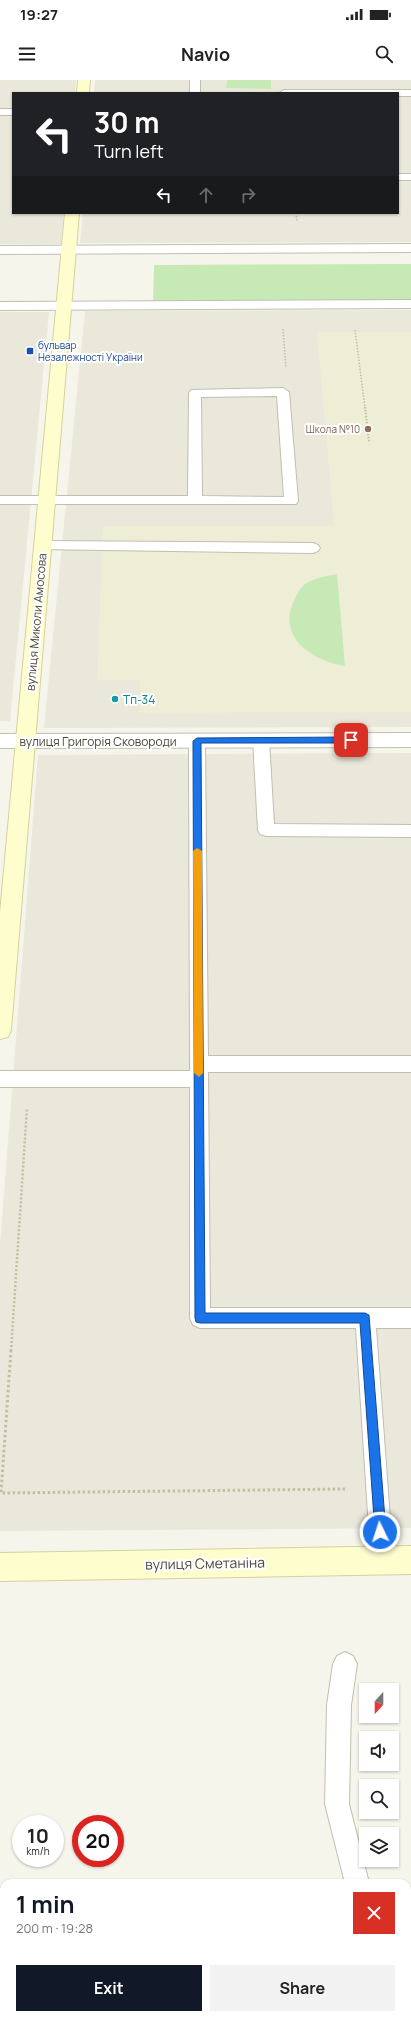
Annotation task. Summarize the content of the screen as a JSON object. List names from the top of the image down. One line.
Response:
{"streets":{"street":["вулиця Миколи Амосова","вулиця Григорія Сковороди","вулиця Сметаніна"]},"crossings":[["вулиця Миколи Амосова","вулиця Григорія Сковороди"]],"places":{"transit":["бульвар Незалежності України"],"other":["Школа №10","Тп-34"]},"north":"bottom","page":{"status":"19:27","header":"Navio","turn":["30 m","Turn left"],"speed":"10 km/h","limit":"20","heading":["1 min","200 m · 19:28"],"buttons":["Exit","Share"]}}
